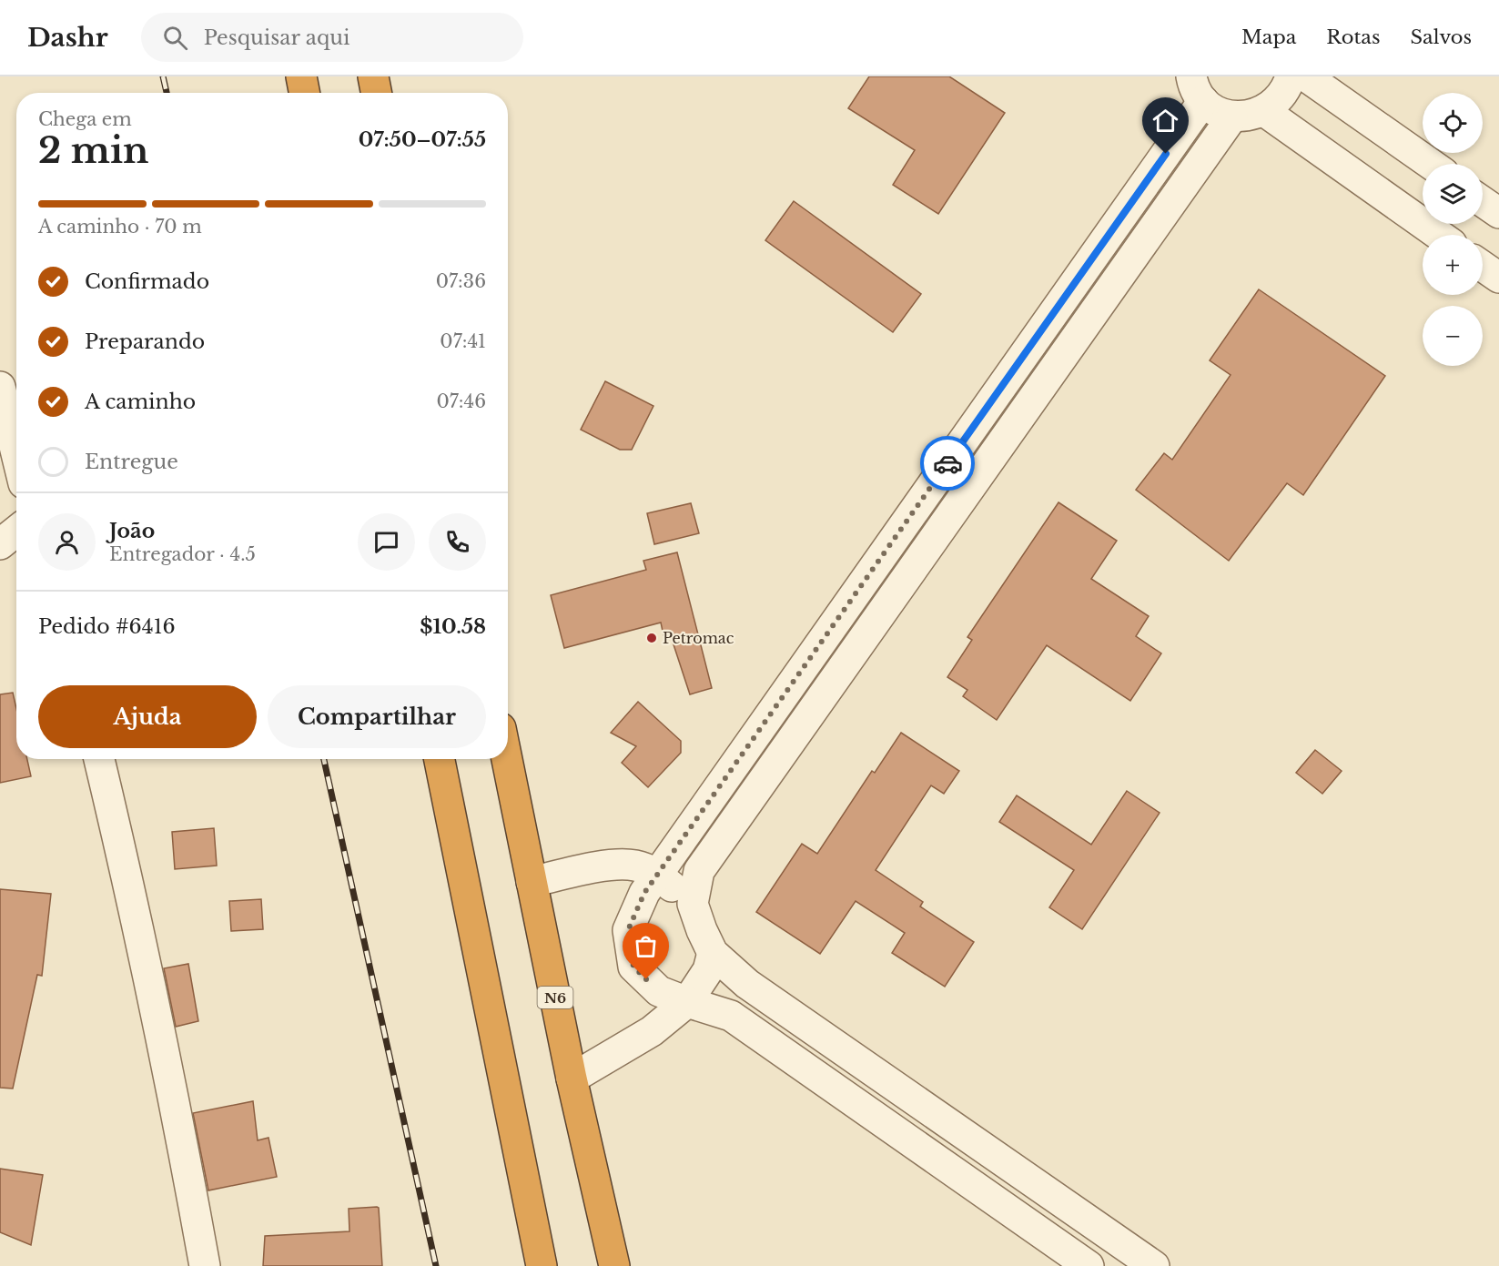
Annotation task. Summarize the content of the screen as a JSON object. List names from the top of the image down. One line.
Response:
{"streets":{"highway":["N6"]},"places":["Petromac"],"page":{"header":"Dashr","search":"Pesquisar aqui","nav":["Mapa","Rotas","Salvos"],"map_buttons":["+","−"],"heading":["2 min","Chega em","07:50–07:55"],"panel":["João","Entregador · 4.5","Pedido #6416","$10.58"],"bar":"A caminho · 70 m","list":[["Confirmado","07:36"],["Preparando","07:41"],["A caminho","07:46"],"Entregue"],"buttons":["Ajuda","Compartilhar"]}}
